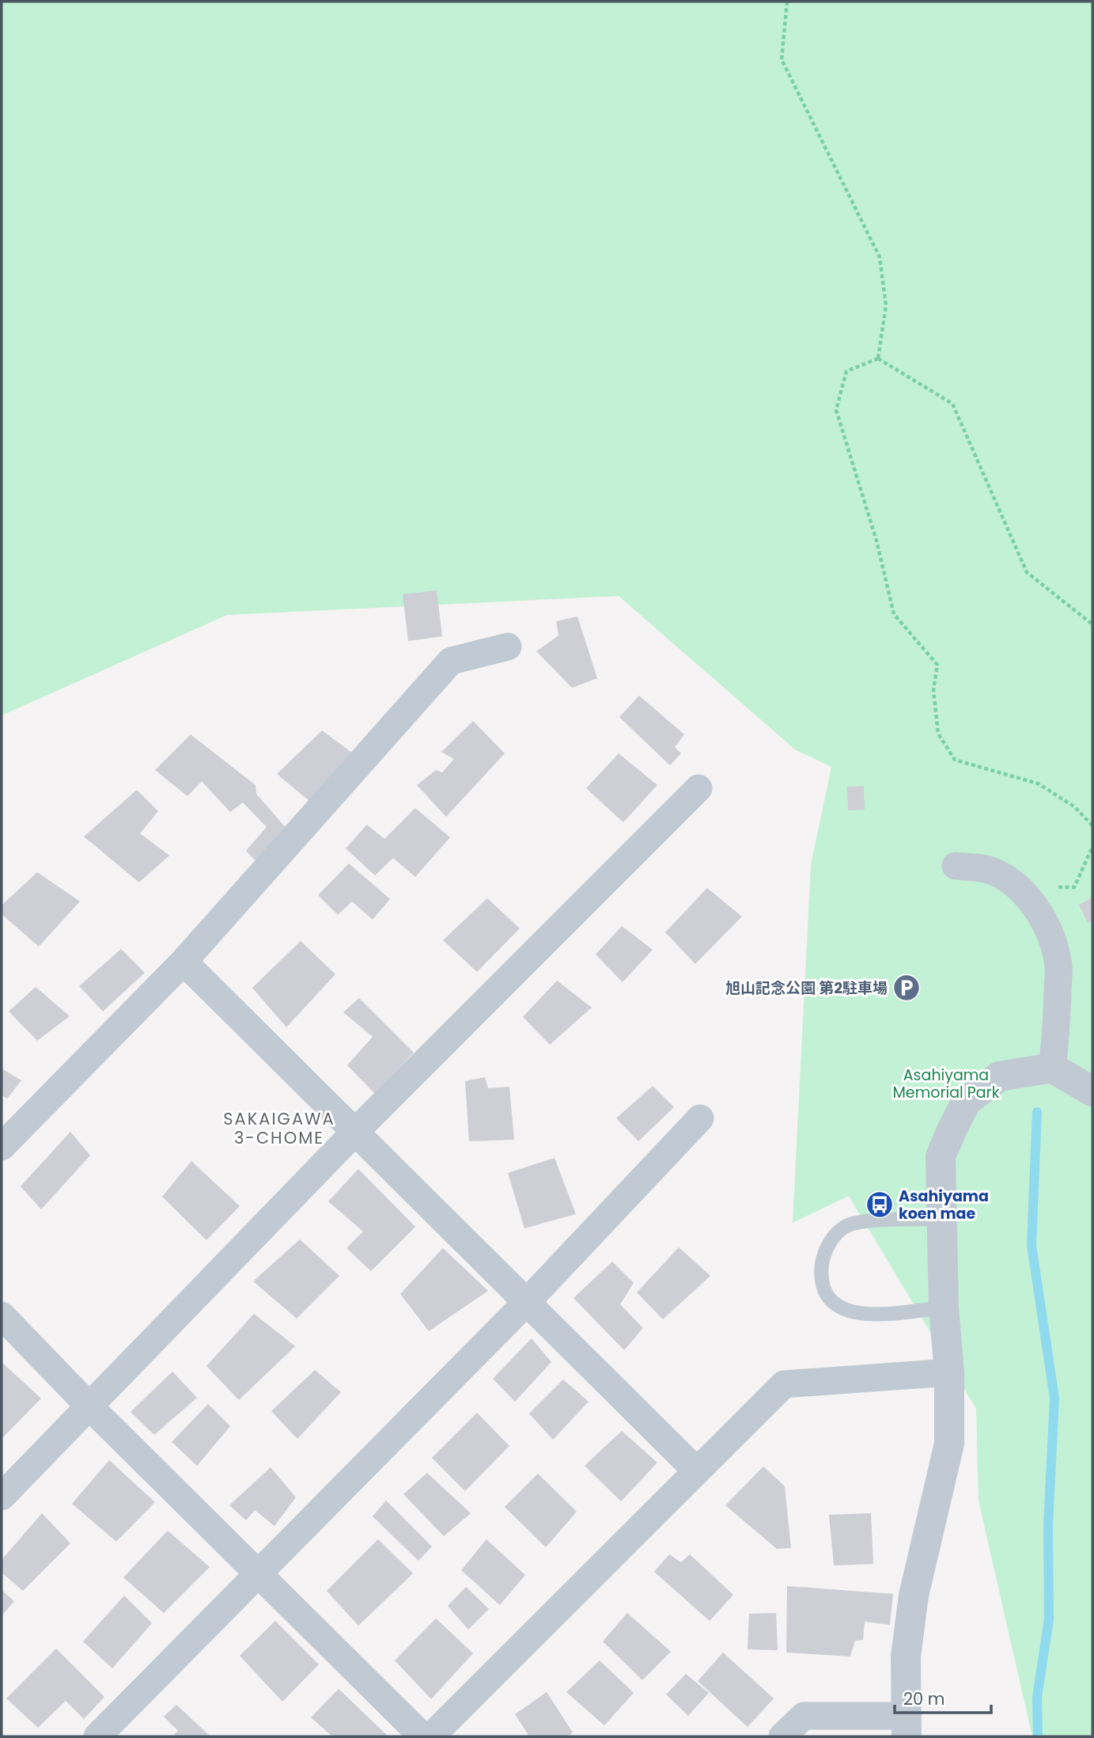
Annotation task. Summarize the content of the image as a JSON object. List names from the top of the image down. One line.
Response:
{"districts":["SAKAIGAWA 3-CHOME"],"parks":["Asahiyama Memorial Park"],"places":{"parking":["旭山記念公園 第2駐車場"],"bus stop":["Asahiyama koen mae"]},"scale_bar":"20 m"}
